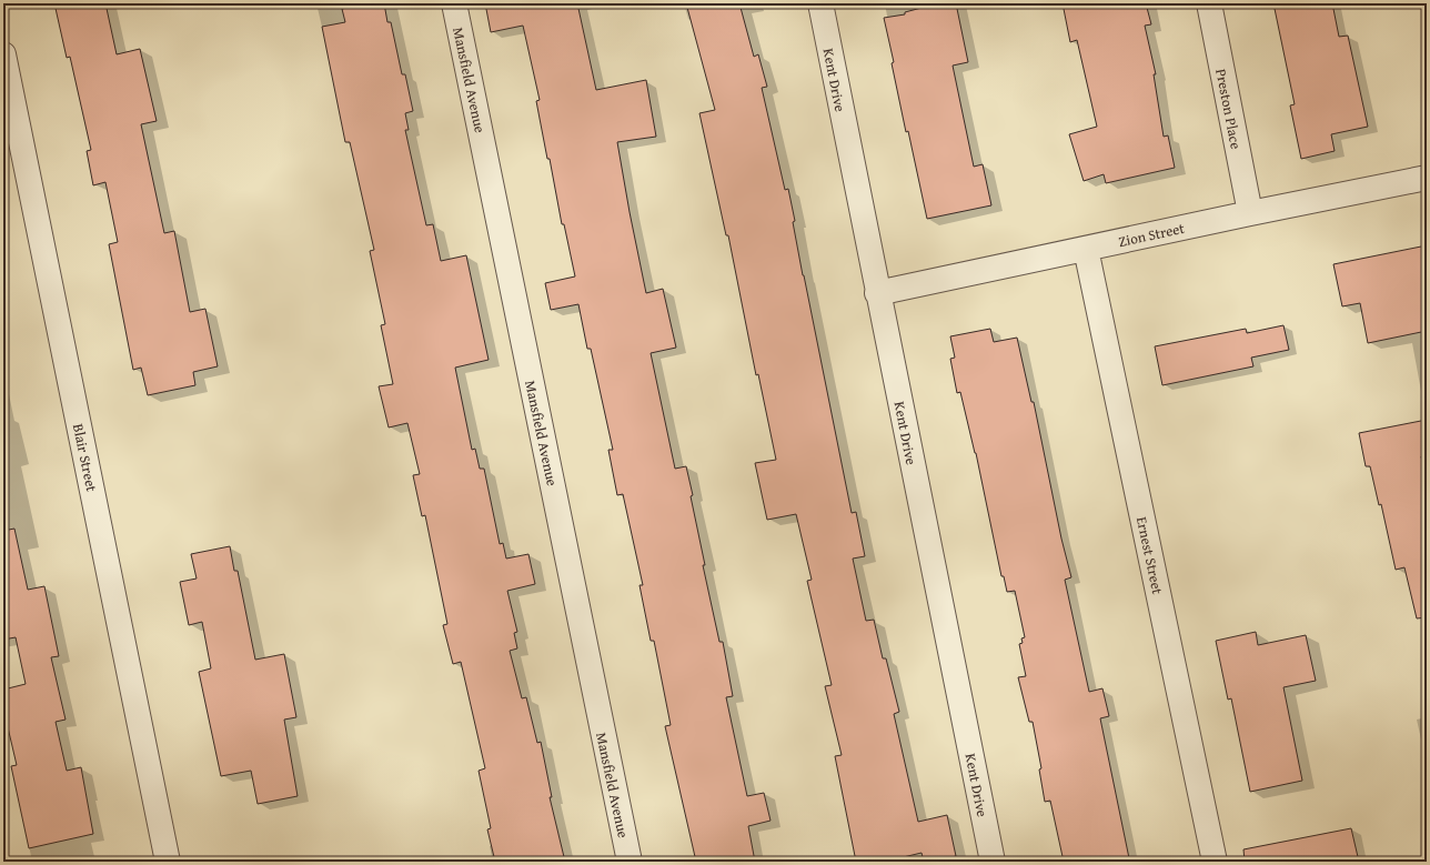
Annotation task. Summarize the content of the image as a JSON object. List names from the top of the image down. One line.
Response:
{"streets":{"street":["Mansfield Avenue","Kent Drive","Preston Place","Zion Street","Blair Street","Ernest Street"]},"crossings":[["Kent Drive","Zion Street"],["Preston Place","Zion Street"],["Zion Street","Ernest Street"]]}
